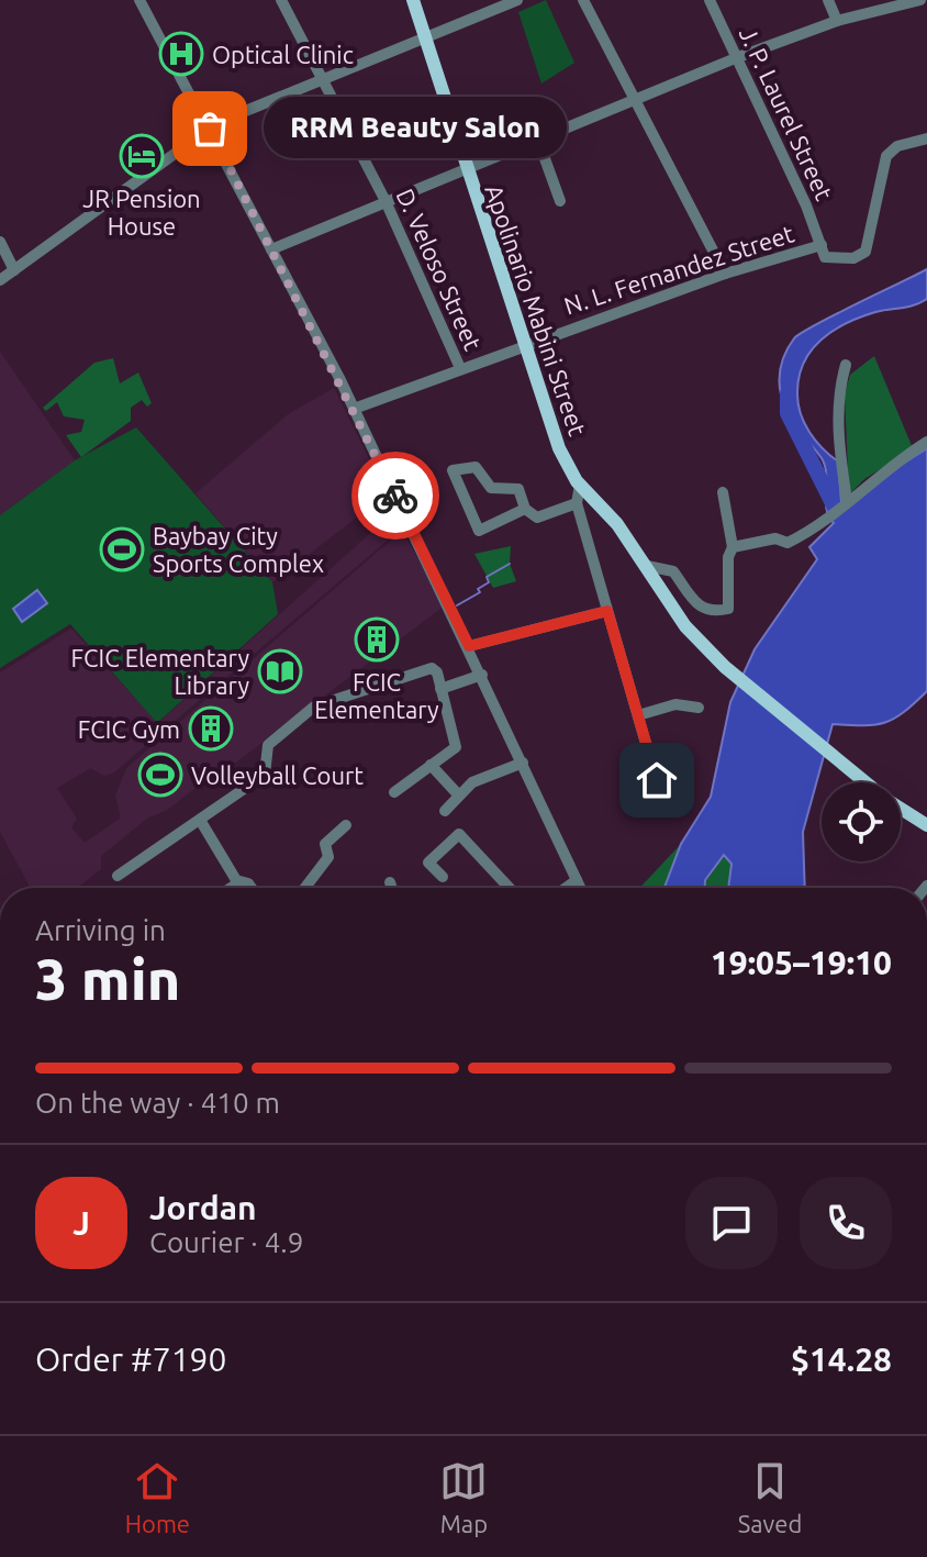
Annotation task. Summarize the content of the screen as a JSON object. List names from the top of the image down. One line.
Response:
{"streets":{"main road":["Apolinario Mabini Street"],"street":["J. P. Laurel Street","D. Veloso Street","N. L. Fernandez Street"]},"crossings":[["J. P. Laurel Street","N. L. Fernandez Street"],["D. Veloso Street","N. L. Fernandez Street"],["N. L. Fernandez Street","Apolinario Mabini Street"]],"places":{"hospital":["Optical Clinic"],"other":["RRM Beauty Salon"],"hotel":["JR Pension House"],"sports":["Baybay City Sports Complex","Volleyball Court"],"building":["FCIC Elementary","FCIC Gym"],"library":["FCIC Elementary Library"]},"page":{"bubble":"RRM Beauty Salon","heading":["3 min","Arriving in","19:05–19:10"],"panel":["Jordan","Courier · 4.9","Order #7190","$14.28"],"bar":"On the way · 410 m","round":"J","tabs":["Home","Map","Saved"]}}
